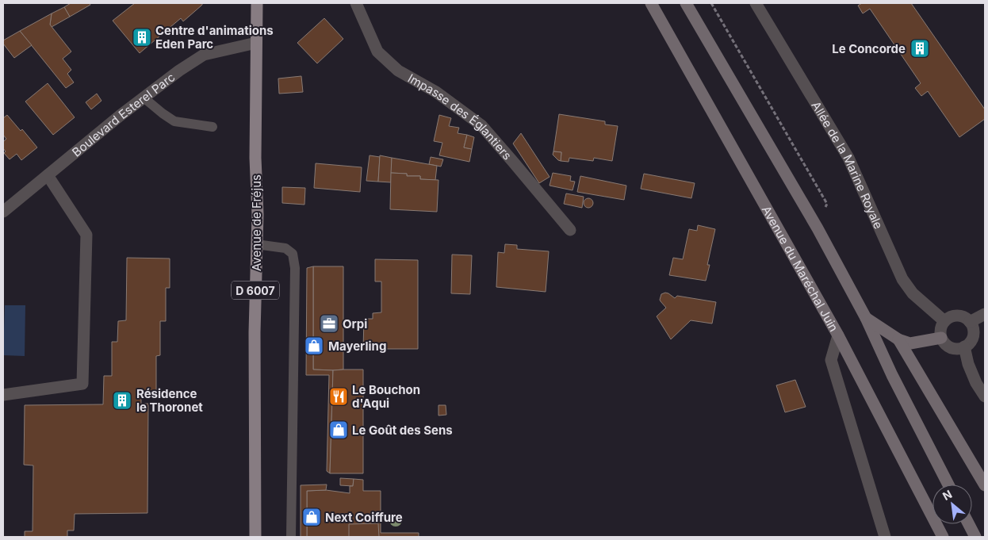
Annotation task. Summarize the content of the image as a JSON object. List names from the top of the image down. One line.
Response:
{"streets":{"main road":["Avenue de Fréjus","Avenue du Maréchal Juin","D 6007"],"street":["Boulevard Esterel Parc","Impasse des Églantiers","Allée de la Marine Royale"]},"crossings":[["Boulevard Esterel Parc","Avenue de Fréjus"]],"places":{"building":["Centre d'animations Eden Parc","Le Concorde","Résidence le Thoronet"],"office":["Orpi"],"shop":["Mayerling","Le Goût des Sens","Next Coiffure"],"restaurant":["Le Bouchon d'Aqui"]},"north":"top left"}
